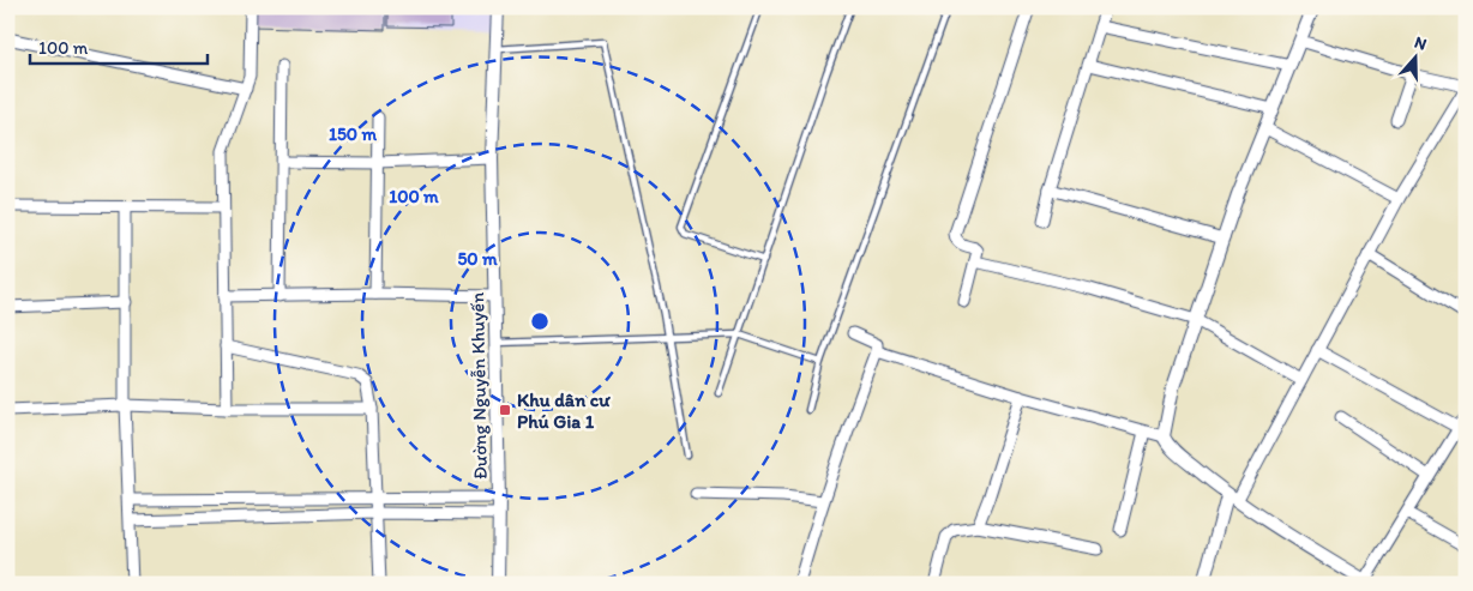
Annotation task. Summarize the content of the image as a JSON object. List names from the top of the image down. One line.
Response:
{"streets":{"street":["Đường Nguyễn Khuyến"]},"places":{"transit":["Khu dân cư Phú Gia 1"]},"scale_bar":"100 m","north":"top","rings":["150 m","100 m","50 m"]}
